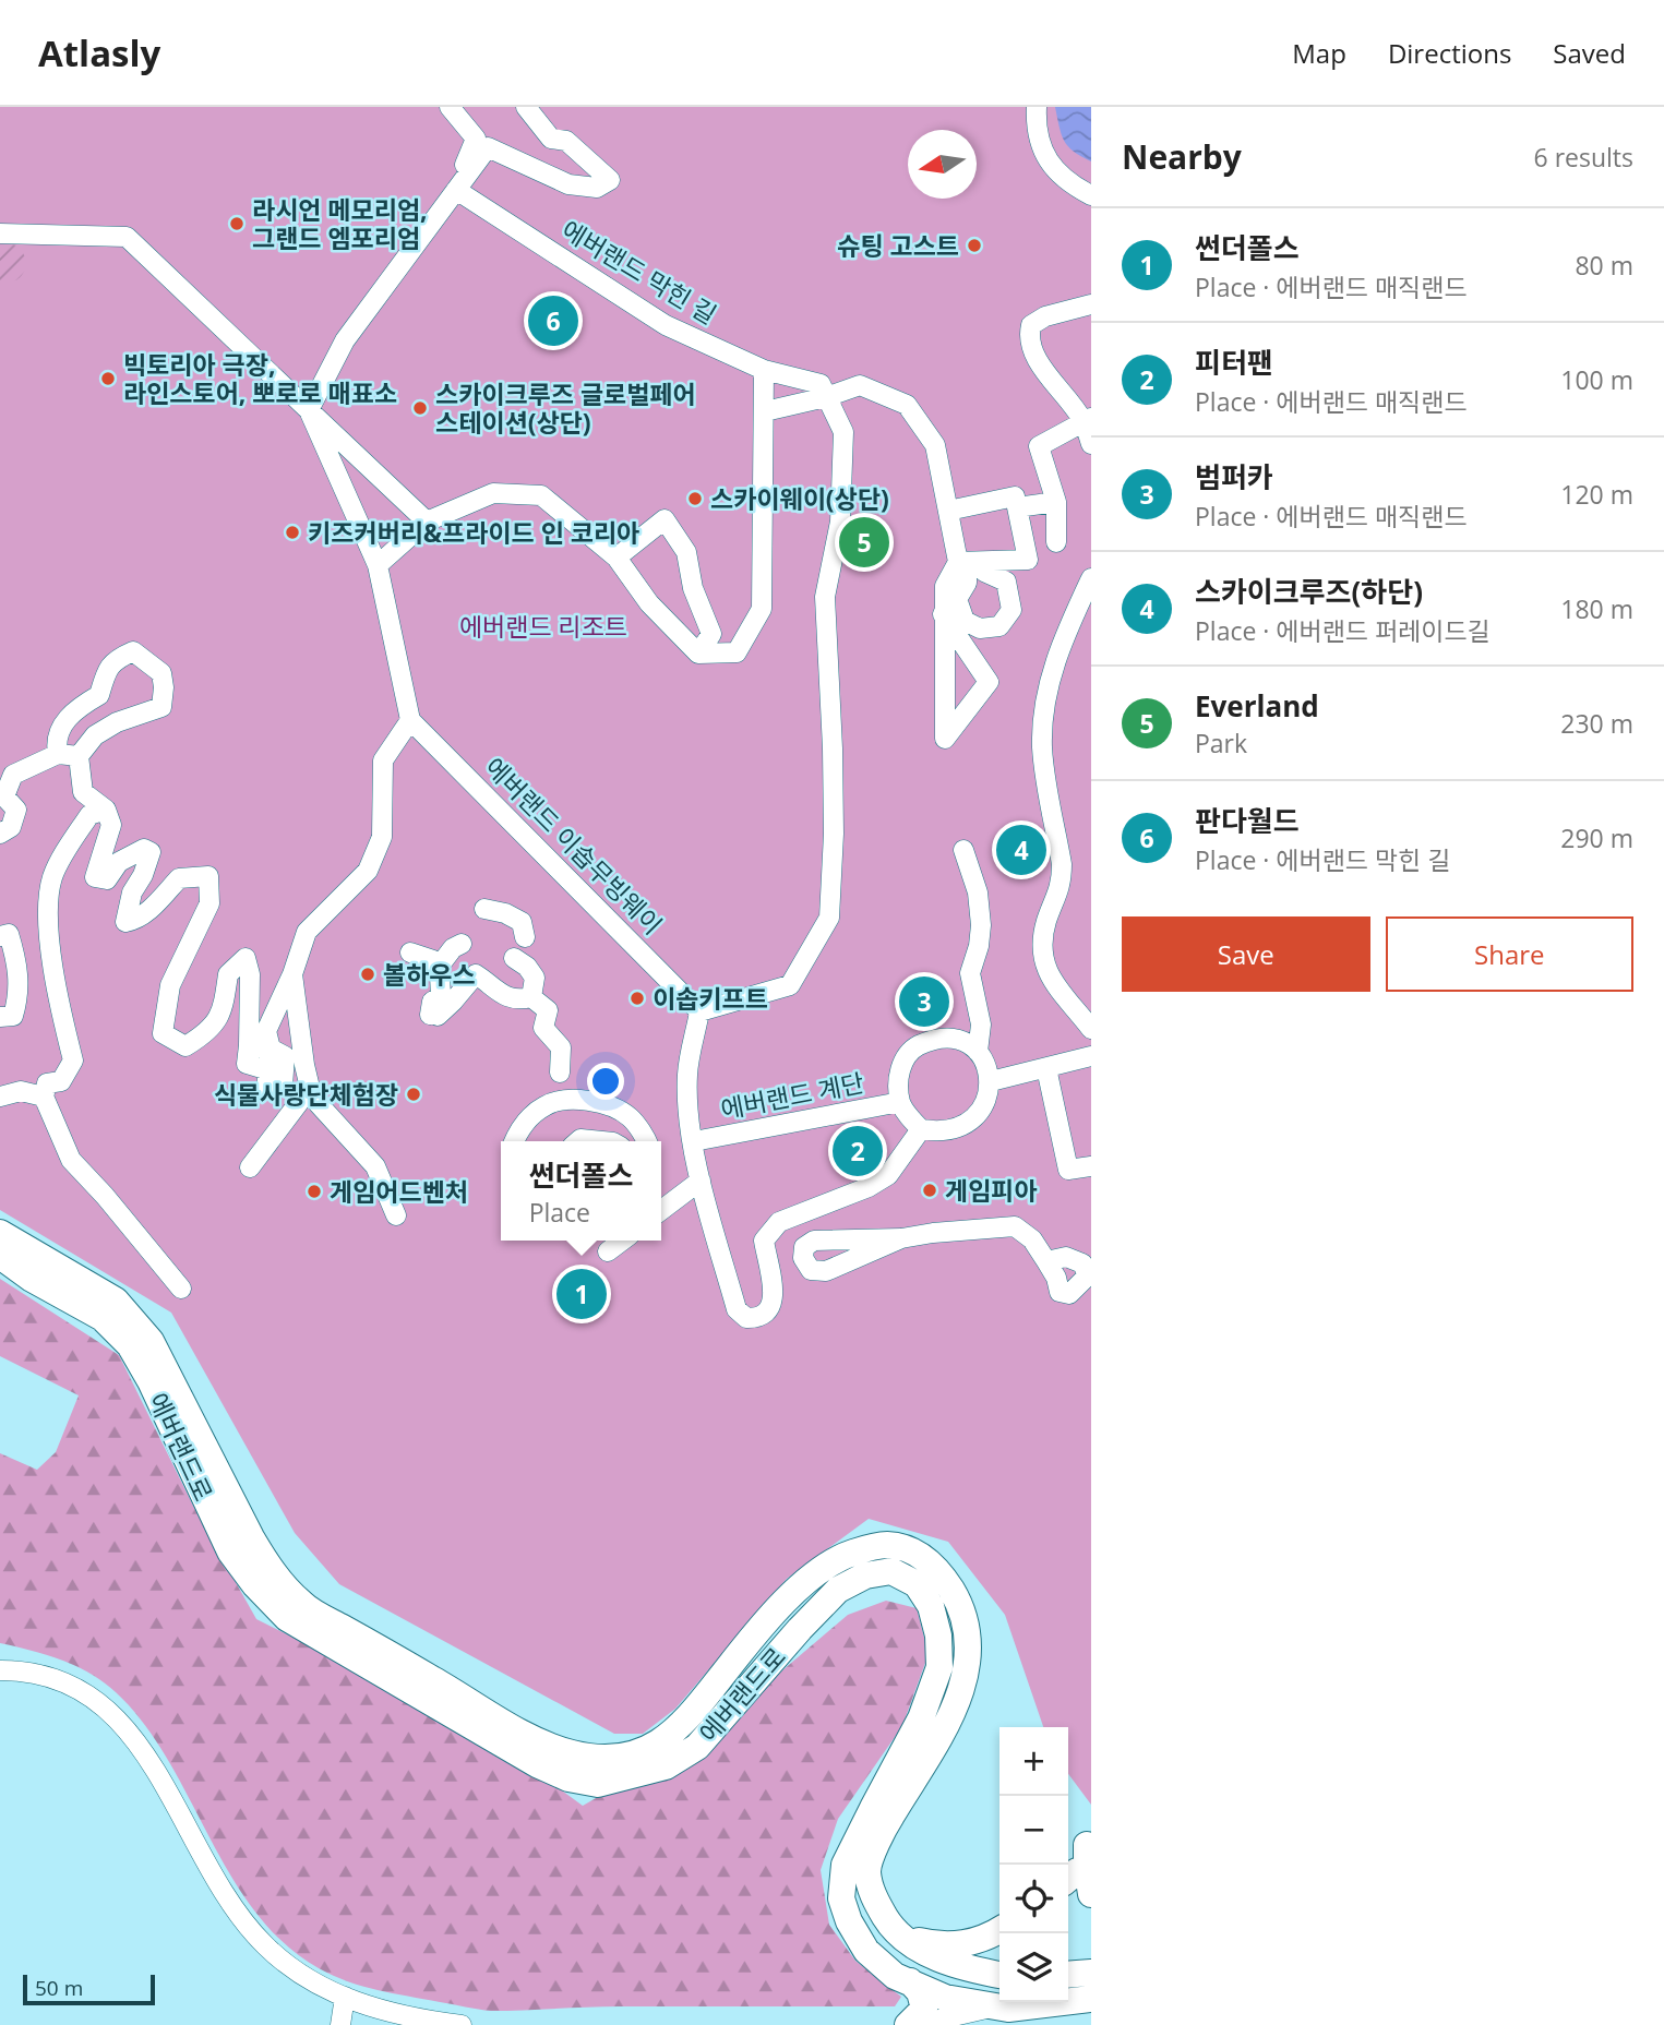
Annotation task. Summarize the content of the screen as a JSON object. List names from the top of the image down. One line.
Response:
{"streets":{"street":["에버랜드 막힌 길","에버랜드 이솝무빙웨이","에버랜드 계단","에버랜드로"]},"parks":["에버랜드 리조트"],"places":["라시언 메모리엄, 그랜드 엠포리엄","슈팅 고스트","빅토리아 극장, 라인스토어, 뽀로로 매표소","스카이크루즈 글로벌페어 스테이션(상단)","스카이웨이(상단)","키즈커버리&프라이드 인 코리아","볼하우스","이솝키프트","식물사랑단체험장","게임피아","게임어드벤처"],"scale_bar":"50 m","north":"left","page":{"header":"Atlasly","nav":["Map","Directions","Saved"],"heading":["Nearby","6 results"],"list":[{"mark":"1","name":"썬더폴스","note":"Place · 에버랜드 매직랜드","value":"80 m"},{"mark":"2","name":"피터팬","note":"Place · 에버랜드 매직랜드","value":"100 m"},{"mark":"3","name":"범퍼카","note":"Place · 에버랜드 매직랜드","value":"120 m"},{"mark":"4","name":"스카이크루즈(하단)","note":"Place · 에버랜드 퍼레이드길","value":"180 m"},{"mark":"5","name":"Everland","note":"Park","value":"230 m"},{"mark":"6","name":"판다월드","note":"Place · 에버랜드 막힌 길","value":"290 m"}],"pins":["6","5","4","3","2","1"],"buttons":["Save","Share"],"popup":["썬더폴스","Place"],"map_buttons":["+","−"],"scale":"50 m"}}
